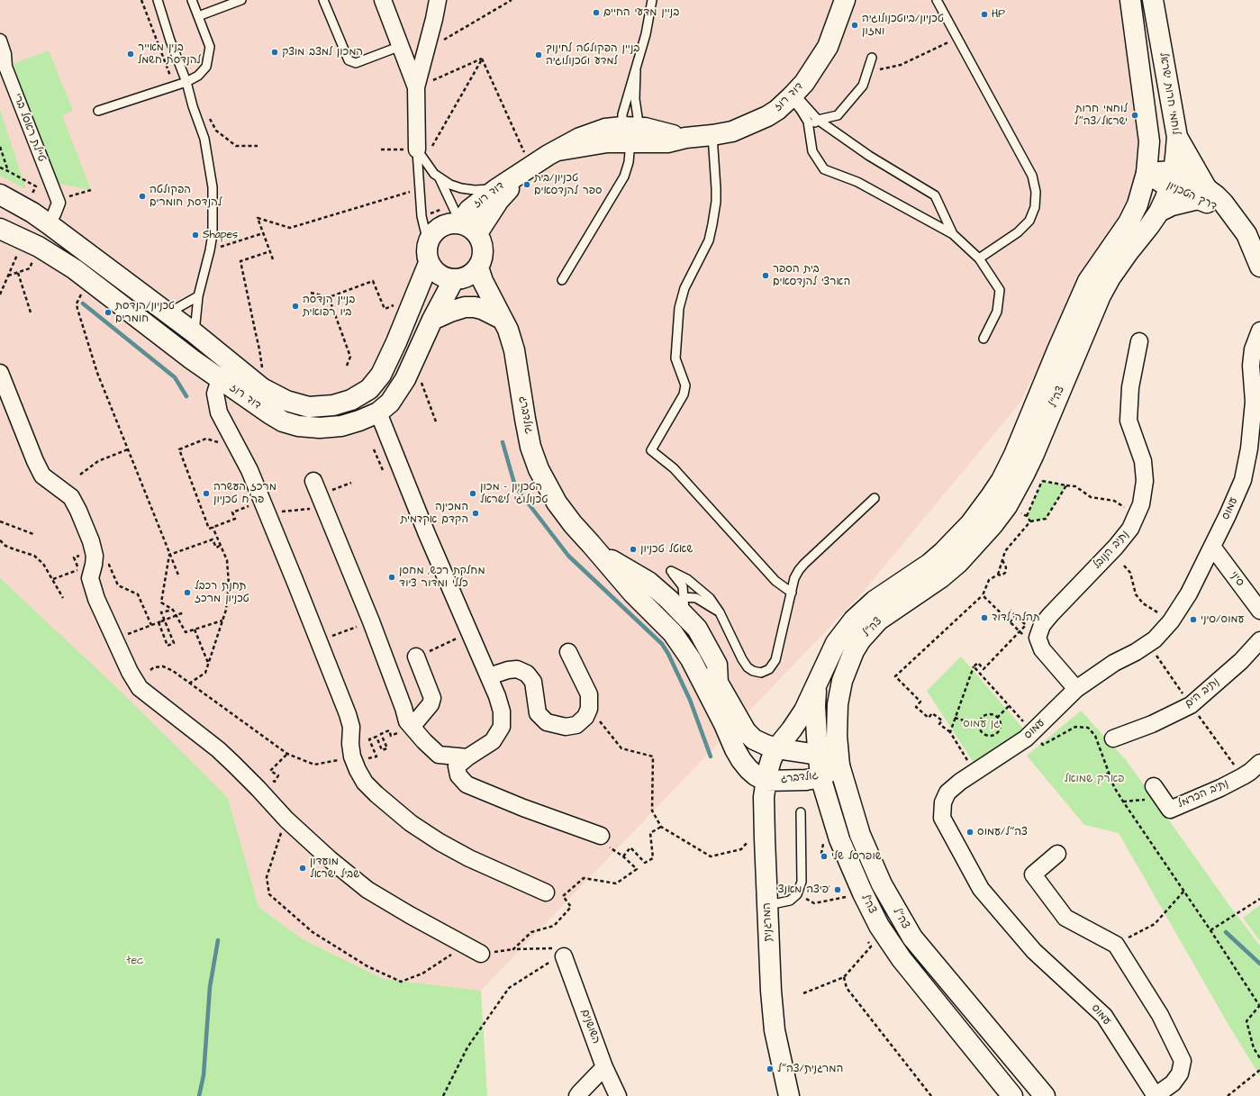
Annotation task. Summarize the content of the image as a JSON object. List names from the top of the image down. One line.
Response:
{"streets":{"street":["לוחמי חרות ישראל","דוד רוז","טיילת ראסל ברי","דרך הטכניון","צה״ל","גולדברג","עמוס","נתיב הנובל","סיני","נתיב הים","נתיב הכרמל","צה\"ל","המרגנית","השושנים"]},"crossings":[["לוחמי חרות ישראל","דרך הטכניון"],["לוחמי חרות ישראל","צה״ל"],["דוד רוז","גולדברג"],["דרך הטכניון","צה״ל"],["צה״ל","גולדברג"],["צה״ל","צה\"ל"],["צה״ל","המרגנית"],["גולדברג","צה\"ל"],["גולדברג","המרגנית"],["עמוס","נתיב הנובל"],["עמוס","סיני"],["צה\"ל","המרגנית"]],"parks":["גן עמוס","פארק שמואל","tec"],"places":["בניין מדעי החיים","HP","טכניון/ביוטכנולוגיה ומזון","המכון למצב מוצק","בנין מאייר להנדסת חשמל","בניין הפקולטה לחינוך למדע וטכנולוגיה","לוחמי חרות ישראל/צה״ל","טכניון/בית ספר להנדסאים","הפקולטה להנדסת חומרים","Shapes","בית הספר הארצי להנדסאים","בניין הנדסה ביו רפואית","טכניון/הנדסת חומרים","מרכז העשרה פר\"ח טכניון","הטכניון - מכון טכנולוגי לישראל","המכינה הקדם אקדמית","שאטל טכניון","מחלקת רכש, מחסן כללי ומדור ציוד","תחנת רכבל טכניון מרכז","תהלה לדוד","עמוס/סיני","צה״ל/עמוס","שופרסל שלי","מועדון שביל ישראל","פיצה מאנצ'","המרגנית/צה״ל"]}
